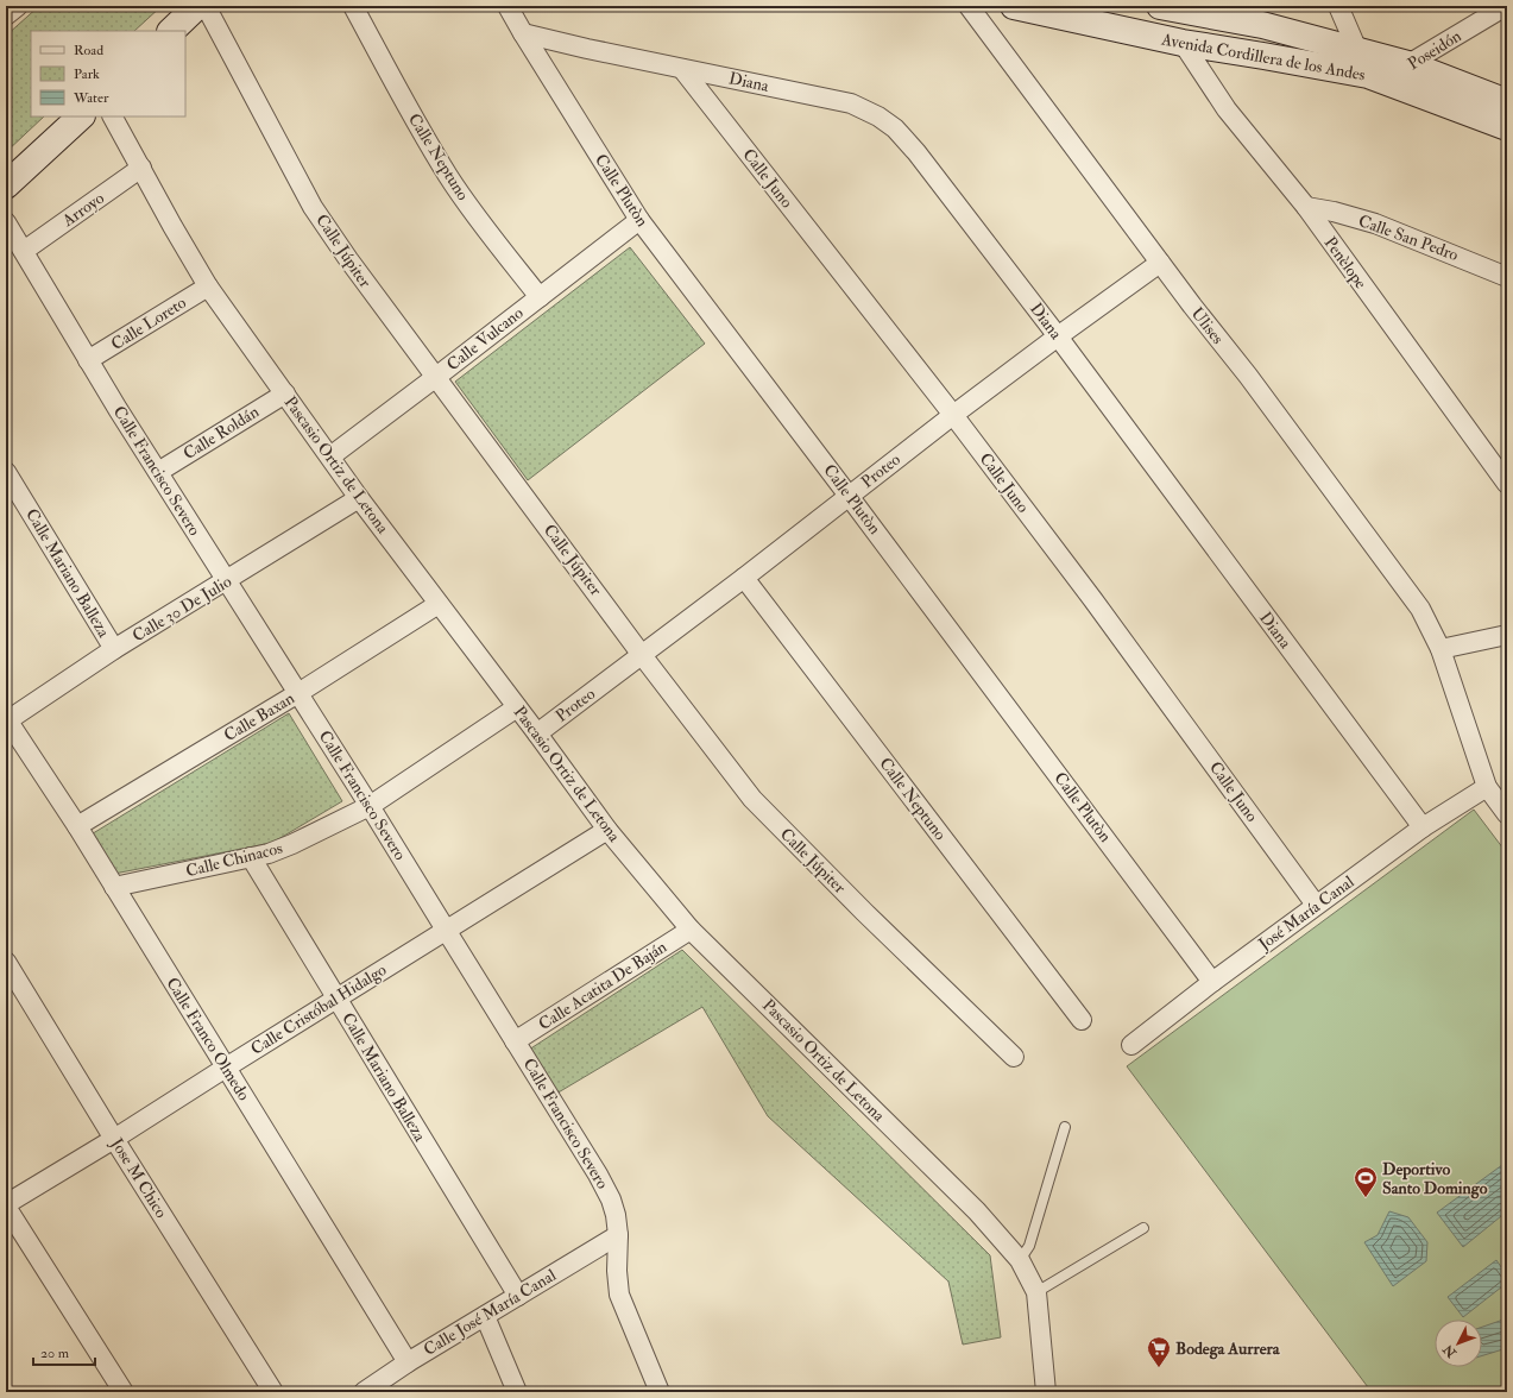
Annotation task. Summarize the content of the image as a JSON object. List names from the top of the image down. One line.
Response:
{"streets":{"street":["Poseidón","Avenida Cordillera de los Andes","Diana","Calle Neptuno","Calle Juno","Calle Plutòn","Arroyo","Calle San Pedro","Calle Júpiter","Penèlope","Calle Loreto","Ulises","Calle Vulcano","Calle Roldán","Pascasio Ortiz de Letona","Calle Francisco Severo","Proteo","Calle Mariano Balleza","Calle 30 De Julio","Calle Baxan","Calle Chinacos","José María Canal","Calle Acatita De Baján","Calle Cristóbal Hidalgo","Calle Franco Olmedo","Jose M Chico","Calle José María Canal"]},"crossings":[["Poseidón","Avenida Cordillera de los Andes"],["Avenida Cordillera de los Andes","Penèlope"],["Diana","Calle Juno"],["Diana","Calle Plutòn"],["Diana","Proteo"],["Diana","José María Canal"],["Calle Neptuno","Calle Vulcano"],["Calle Neptuno","Proteo"],["Calle Juno","Proteo"],["Calle Juno","José María Canal"],["Calle Plutòn","Calle Vulcano"],["Calle Plutòn","Proteo"],["Calle Plutòn","José María Canal"],["Arroyo","Pascasio Ortiz de Letona"],["Arroyo","Calle Francisco Severo"],["Calle San Pedro","Penèlope"],["Calle Júpiter","Calle Vulcano"],["Calle Júpiter","Proteo"],["Calle Loreto","Pascasio Ortiz de Letona"],["Calle Loreto","Calle Francisco Severo"],["Ulises","Proteo"],["Ulises","José María Canal"],["Calle Vulcano","Pascasio Ortiz de Letona"],["Calle Roldán","Pascasio Ortiz de Letona"],["Calle Roldán","Calle Francisco Severo"],["Pascasio Ortiz de Letona","Proteo"],["Pascasio Ortiz de Letona","Calle 30 De Julio"],["Pascasio Ortiz de Letona","Calle Baxan"],["Pascasio Ortiz de Letona","Calle Chinacos"],["Pascasio Ortiz de Letona","Calle Acatita De Baján"],["Pascasio Ortiz de Letona","Calle Cristóbal Hidalgo"],["Calle Francisco Severo","Calle 30 De Julio"],["Calle Francisco Severo","Calle Baxan"],["Calle Francisco Severo","Calle Chinacos"],["Calle Francisco Severo","Calle Acatita De Baján"],["Calle Francisco Severo","Calle Cristóbal Hidalgo"],["Calle Francisco Severo","Calle José María Canal"],["Calle Mariano Balleza","Calle 30 De Julio"],["Calle Mariano Balleza","Calle Chinacos"],["Calle Mariano Balleza","Calle Cristóbal Hidalgo"],["Calle Mariano Balleza","Calle José María Canal"],["Calle 30 De Julio","Calle Franco Olmedo"],["Calle Baxan","Calle Franco Olmedo"],["Calle Chinacos","Calle Franco Olmedo"],["Calle Cristóbal Hidalgo","Calle Franco Olmedo"],["Calle Cristóbal Hidalgo","Jose M Chico"],["Calle Franco Olmedo","Calle José María Canal"]],"places":{"sports":["Deportivo Santo Domingo"],"supermarket":["Bodega Aurrera"]},"legend":["Road","Park","Water"],"scale_bar":"20 m","north":"bottom left"}
